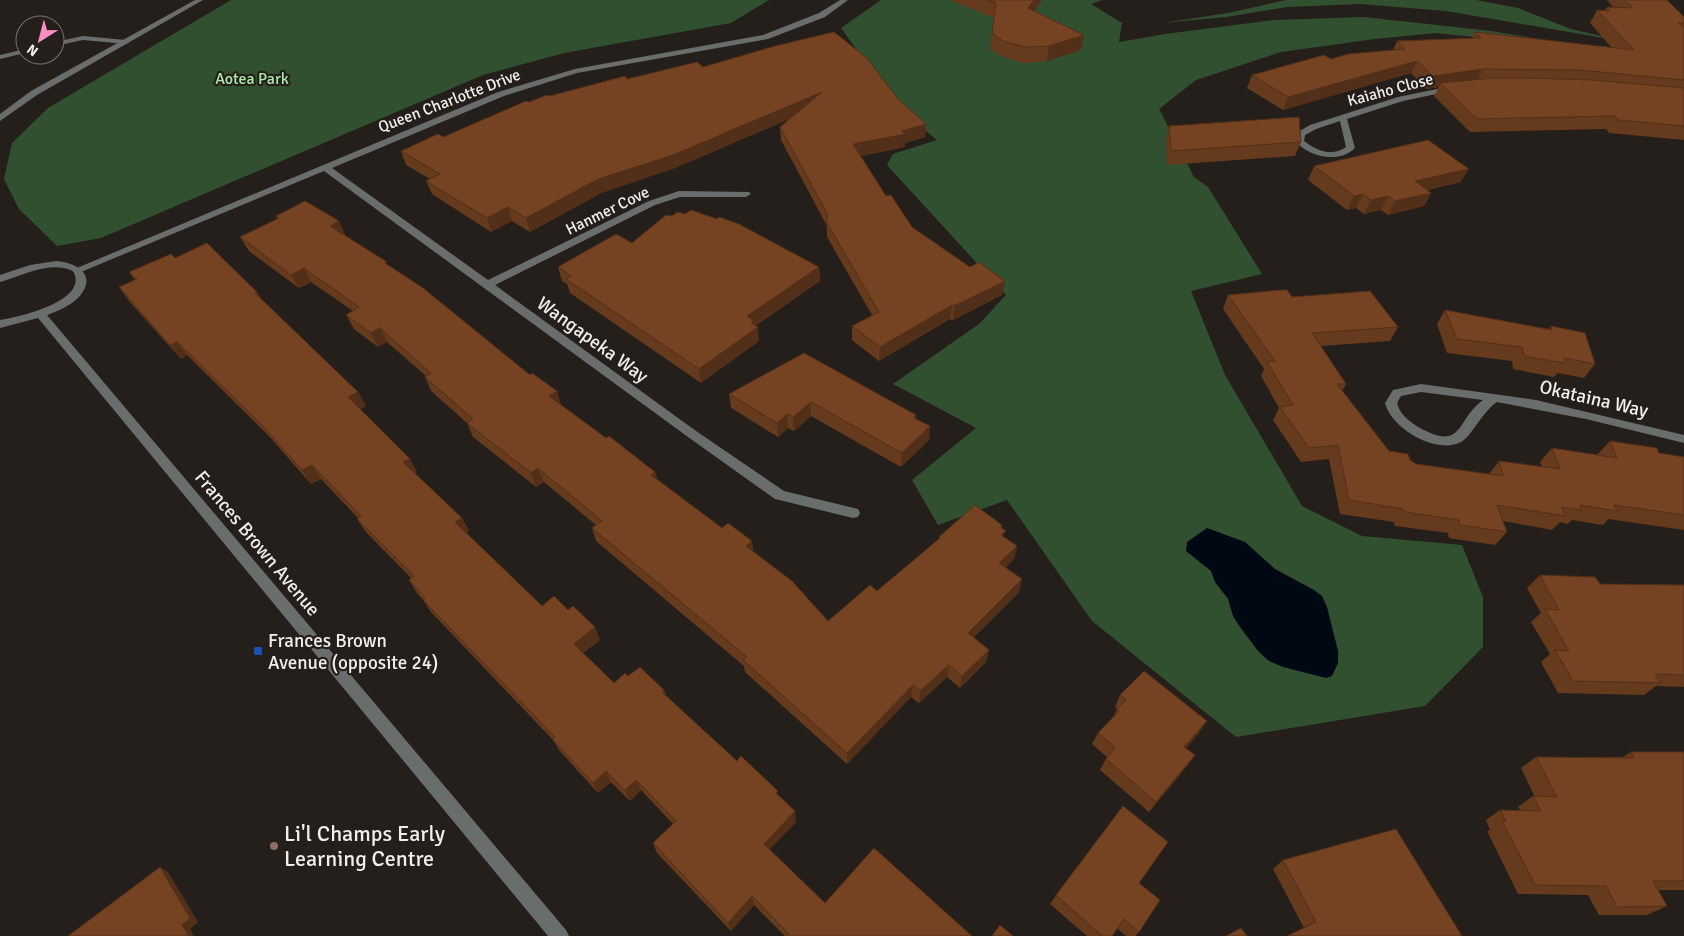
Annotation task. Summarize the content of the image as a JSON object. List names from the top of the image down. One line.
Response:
{"streets":{"street":["Kaiaho Close","Queen Charlotte Drive","Hanmer Cove","Wangapeka Way","Okataina Way","Frances Brown Avenue"]},"crossings":[["Queen Charlotte Drive","Wangapeka Way"],["Hanmer Cove","Wangapeka Way"]],"parks":["Aotea Park"],"places":{"transit":["Frances Brown Avenue (opposite 24)"],"other":["Li'l Champs Early Learning Centre"]},"north":"bottom left"}
